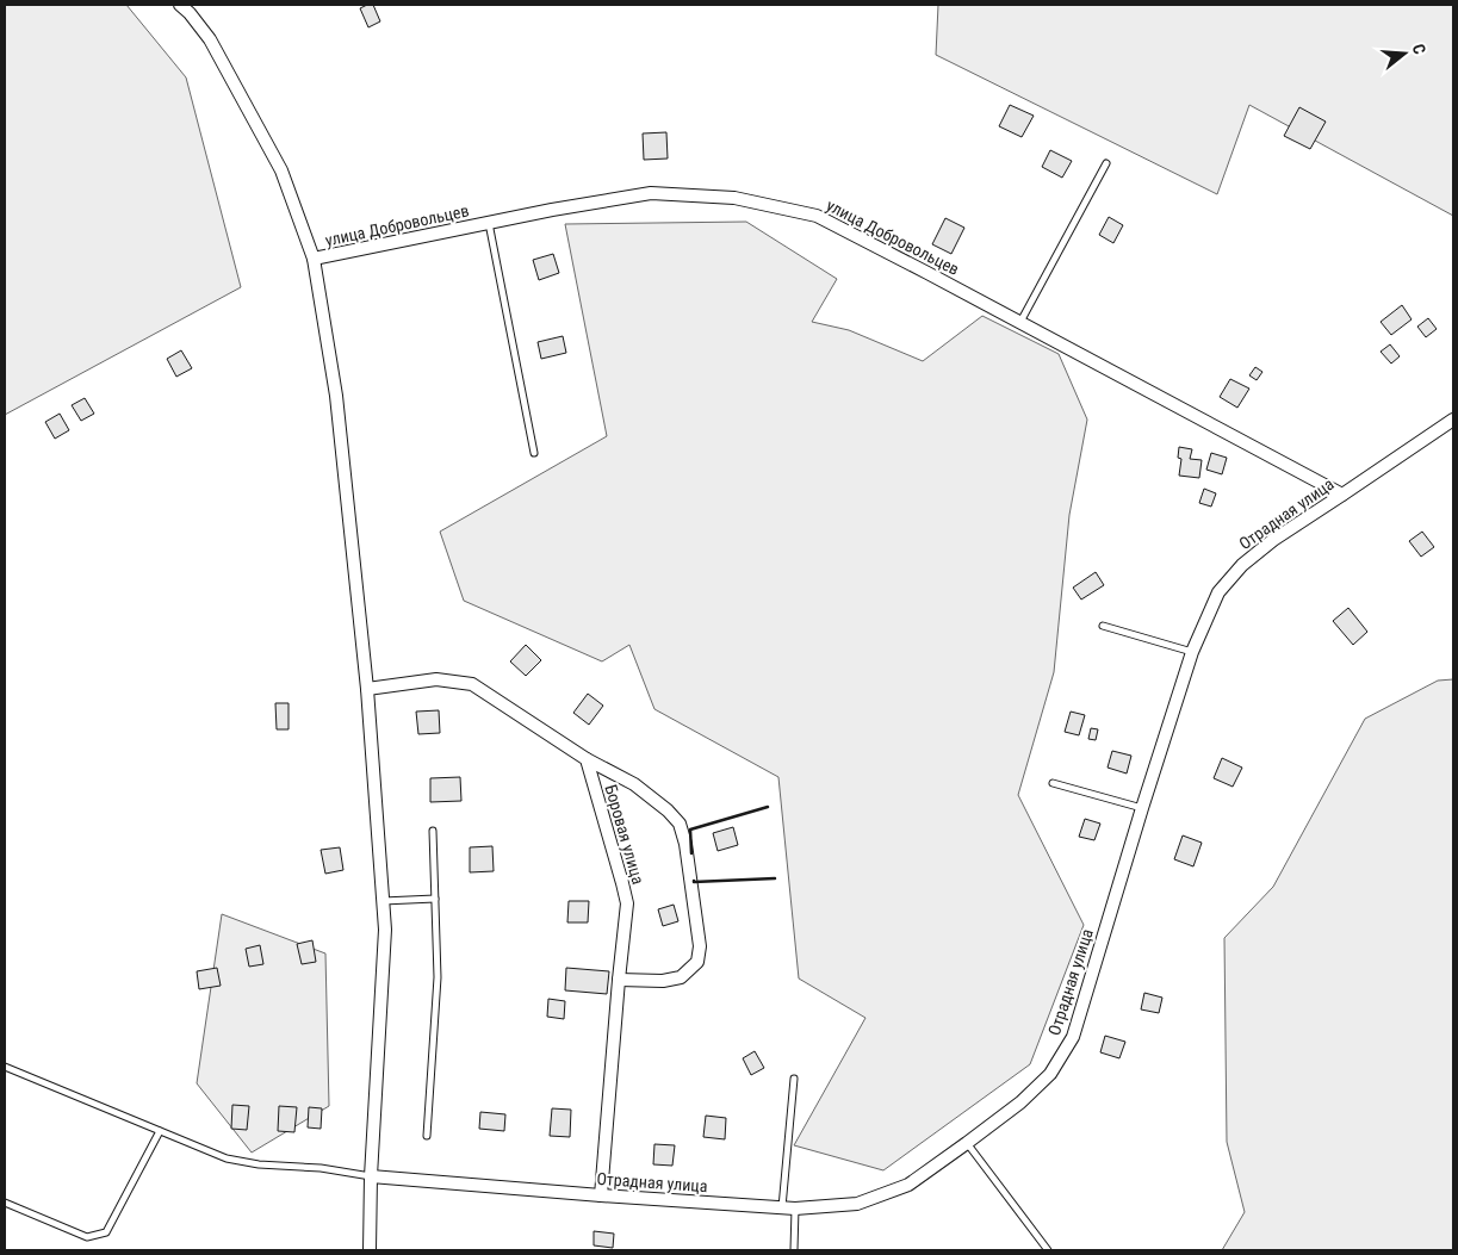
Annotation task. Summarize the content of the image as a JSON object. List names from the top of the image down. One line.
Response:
{"streets":{"street":["улица Добровольцев","Отрадная улица","Боровая улица"]},"crossings":[["улица Добровольцев","Отрадная улица"],["Отрадная улица","Боровая улица"]],"north":"right"}
